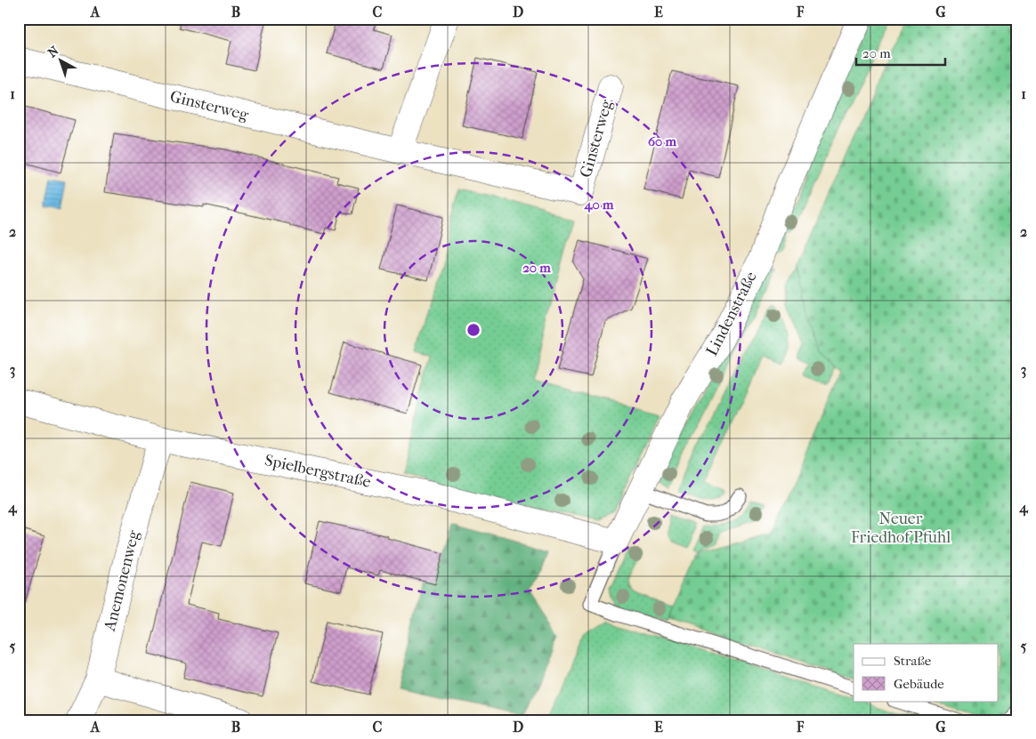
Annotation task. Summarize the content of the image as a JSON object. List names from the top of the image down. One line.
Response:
{"streets":{"street":["Ginsterweg","Lindenstraße","Spielbergstraße","Anemonenweg"]},"crossings":[["Lindenstraße","Spielbergstraße"],["Spielbergstraße","Anemonenweg"]],"parks":["Neuer Friedhof Pfuhl"],"legend":["Straße","Gebäude"],"scale_bar":"20 m","north":"top left","grid":{"columns":["A","B","C","D","E","F","G"],"rows":["1","2","3","4","5"]},"rings":["60 m","40 m","20 m"]}
